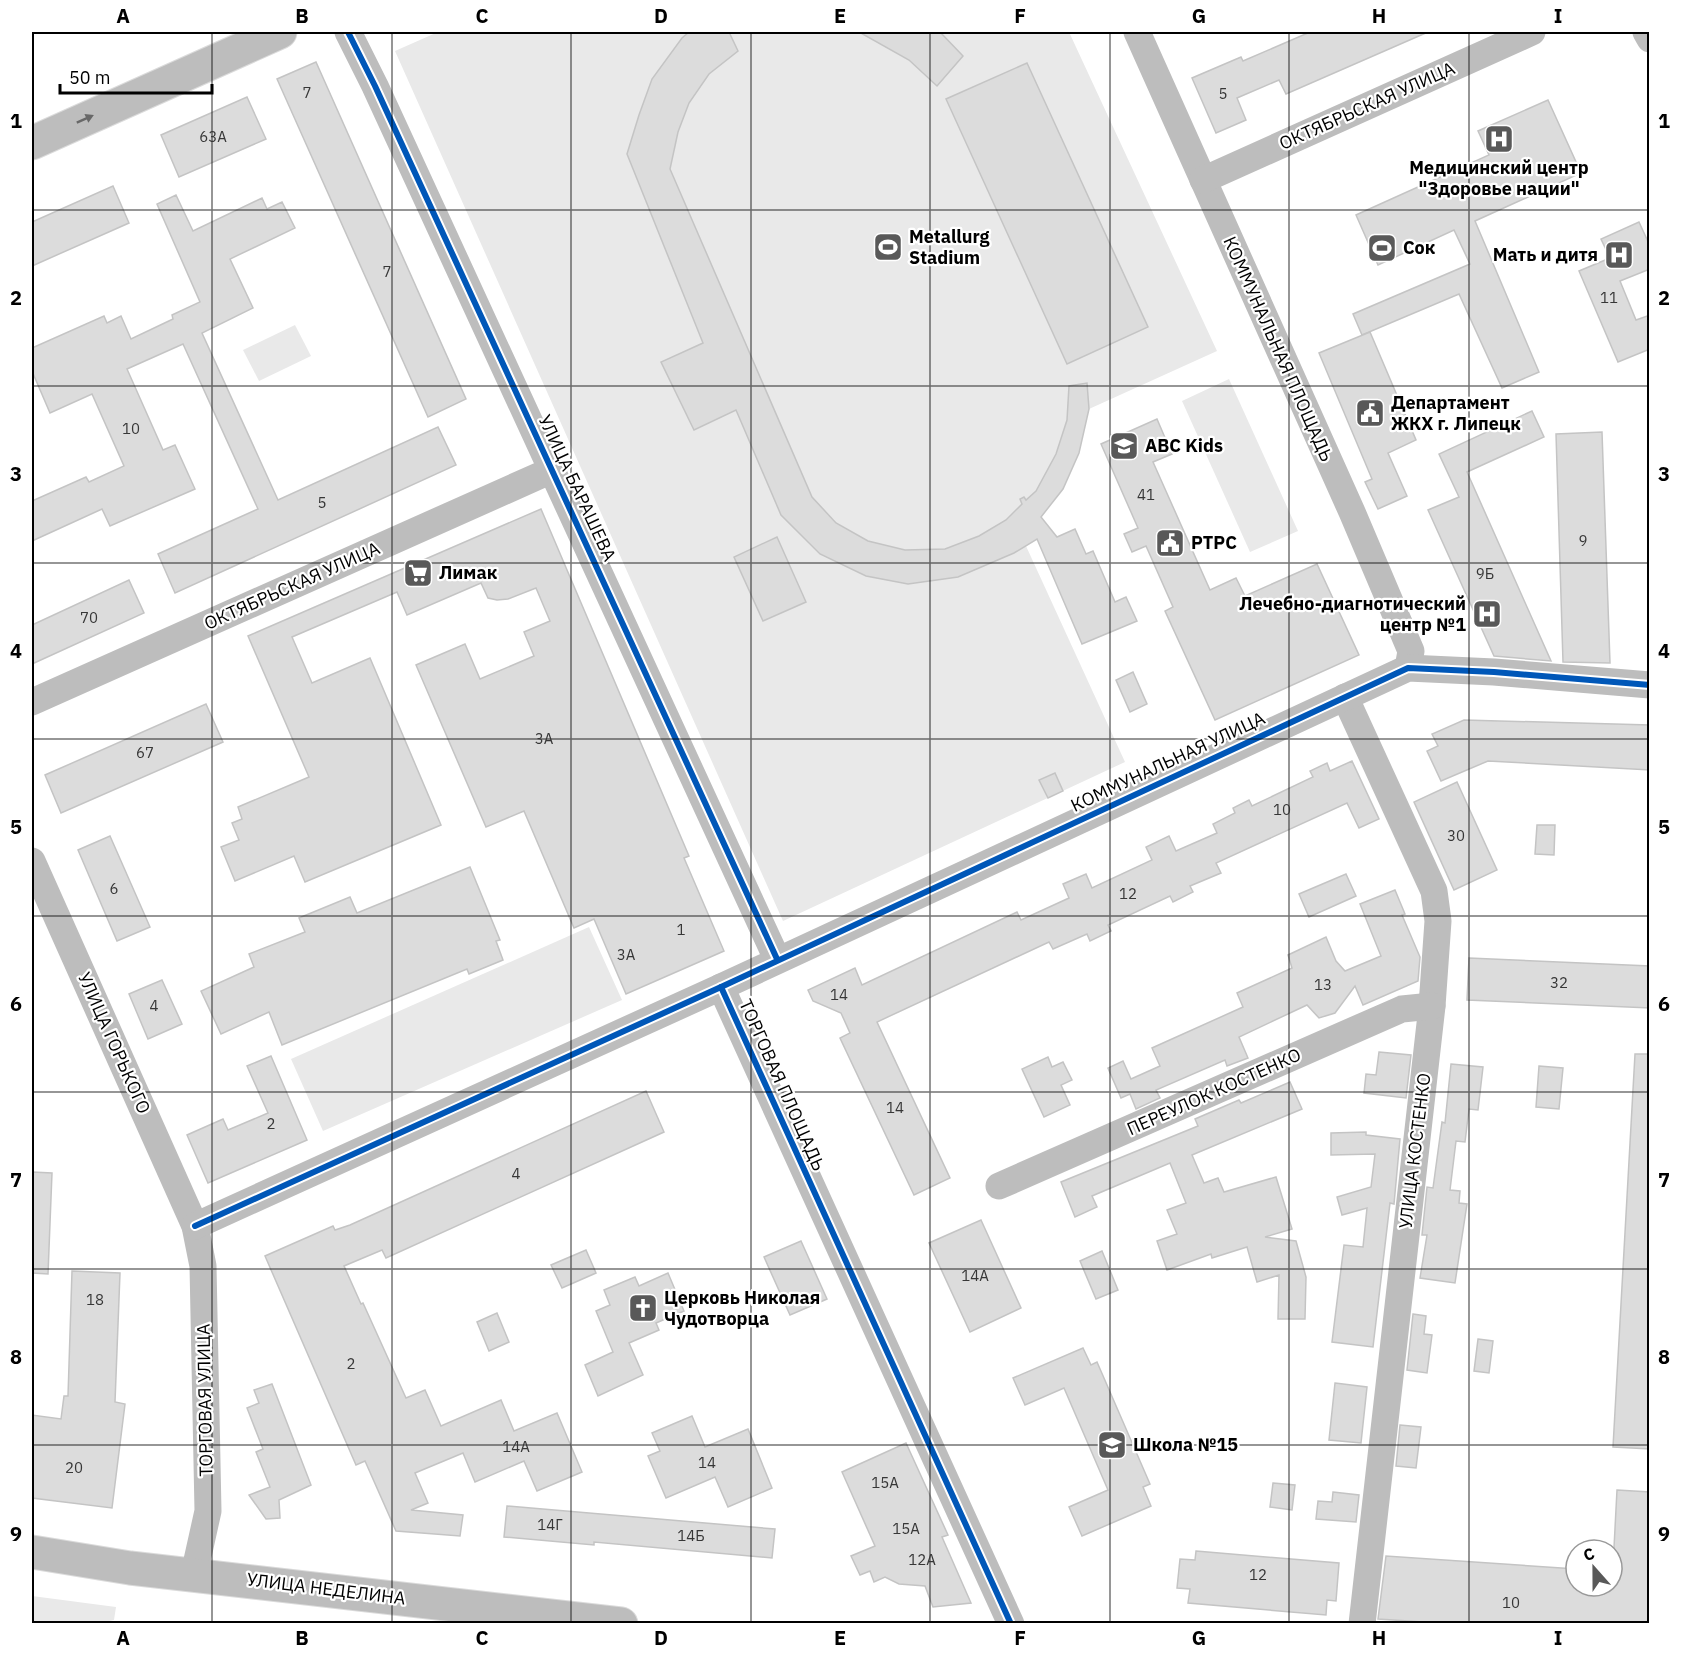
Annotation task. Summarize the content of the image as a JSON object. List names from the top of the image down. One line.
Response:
{"streets":{"main road":["УЛИЦА НЕДЕЛИНА"],"street":["ОКТЯБРЬСКАЯ УЛИЦА","КОММУНАЛЬНАЯ ПЛОЩАДЬ","УЛИЦА БАРАШЕВА","КОММУНАЛЬНАЯ УЛИЦА","УЛИЦА ГОРЬКОГО","ТОРГОВАЯ ПЛОЩАДЬ","ПЕРЕУЛОК КОСТЕНКО","УЛИЦА КОСТЕНКО","ТОРГОВАЯ УЛИЦА"]},"crossings":[["ОКТЯБРЬСКАЯ УЛИЦА","КОММУНАЛЬНАЯ ПЛОЩАДЬ"],["ОКТЯБРЬСКАЯ УЛИЦА","УЛИЦА БАРАШЕВА"],["КОММУНАЛЬНАЯ ПЛОЩАДЬ","КОММУНАЛЬНАЯ УЛИЦА"],["УЛИЦА БАРАШЕВА","КОММУНАЛЬНАЯ УЛИЦА"],["КОММУНАЛЬНАЯ УЛИЦА","ТОРГОВАЯ ПЛОЩАДЬ"],["КОММУНАЛЬНАЯ УЛИЦА","УЛИЦА КОСТЕНКО"],["УЛИЦА ГОРЬКОГО","ТОРГОВАЯ ПЛОЩАДЬ"],["УЛИЦА ГОРЬКОГО","ТОРГОВАЯ УЛИЦА"],["ТОРГОВАЯ ПЛОЩАДЬ","ТОРГОВАЯ УЛИЦА"],["ПЕРЕУЛОК КОСТЕНКО","УЛИЦА КОСТЕНКО"],["ТОРГОВАЯ УЛИЦА","УЛИЦА НЕДЕЛИНА"]],"places":{"hospital":["Медицинский центр \"Здоровье нации\"","Мать и дитя","Лечебно-диагнотический центр №1"],"sports":["Metallurg Stadium","Сок"],"public building":["Департамент ЖКХ г. Липецк","РТРС"],"school or university":["ABC Kids","Школа №15"],"supermarket":["Лимак"],"church":["Церковь Николая Чудотворца"]},"house_numbers":["7","5","63А","7","11","10","41","5","9","9Б","70","3А","67","10","30","6","12","1","3А","32","13","14","4","14","2","4","14А","18","2","14А","14","20","15А","14Г","15А","14Б","12А","12","10"],"scale_bar":"50 m","north":"top","grid":{"columns":["A","B","C","D","E","F","G","H","I"],"rows":["1","2","3","4","5","6","7","8","9"]}}
